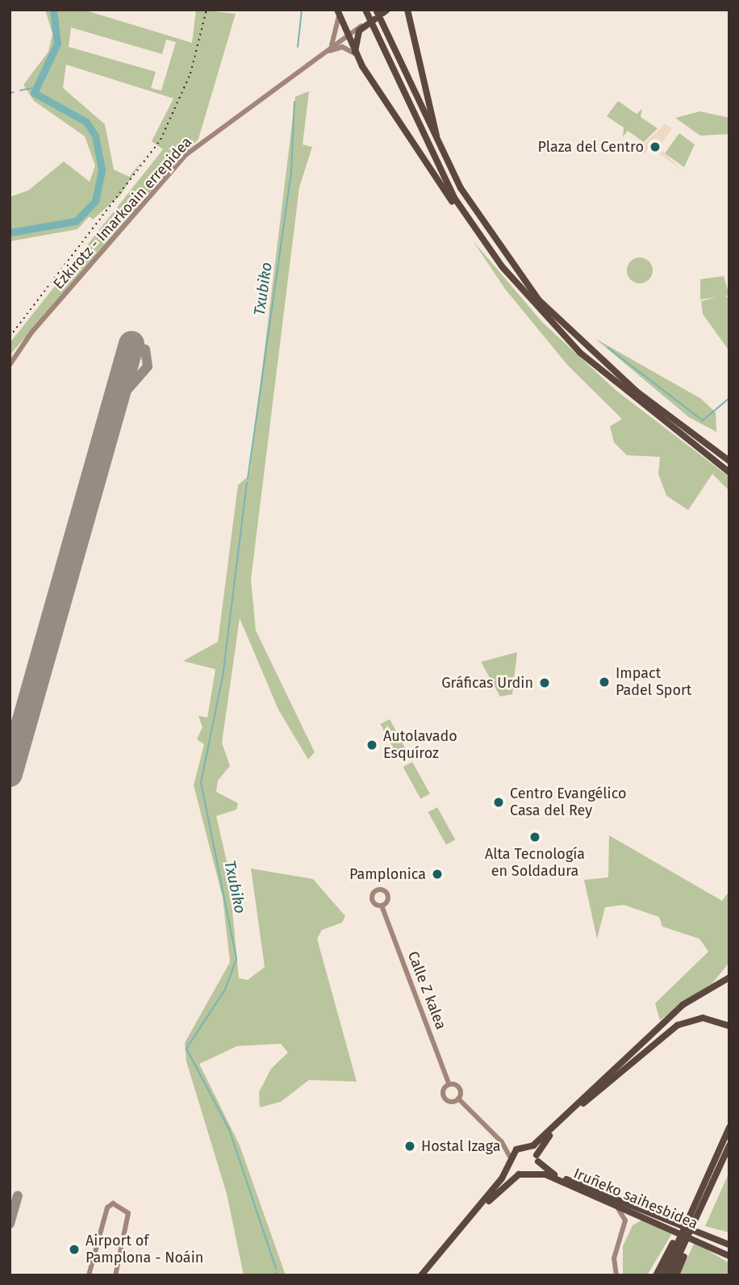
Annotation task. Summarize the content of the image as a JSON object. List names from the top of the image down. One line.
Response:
{"streets":{"highway":["Iruñeko saihesbidea"],"street":["Ezkirotz - Imarkoain errepidea","Calle Z kalea"]},"water":["Txubiko"],"places":["Plaza del Centro","Impact Padel Sport","Gráficas Urdin","Autolavado Esquíroz","Centro Evangélico Casa del Rey","Alta Tecnología en Soldadura","Pamplonica","Hostal Izaga","Airport of Pamplona - Noáin"]}
